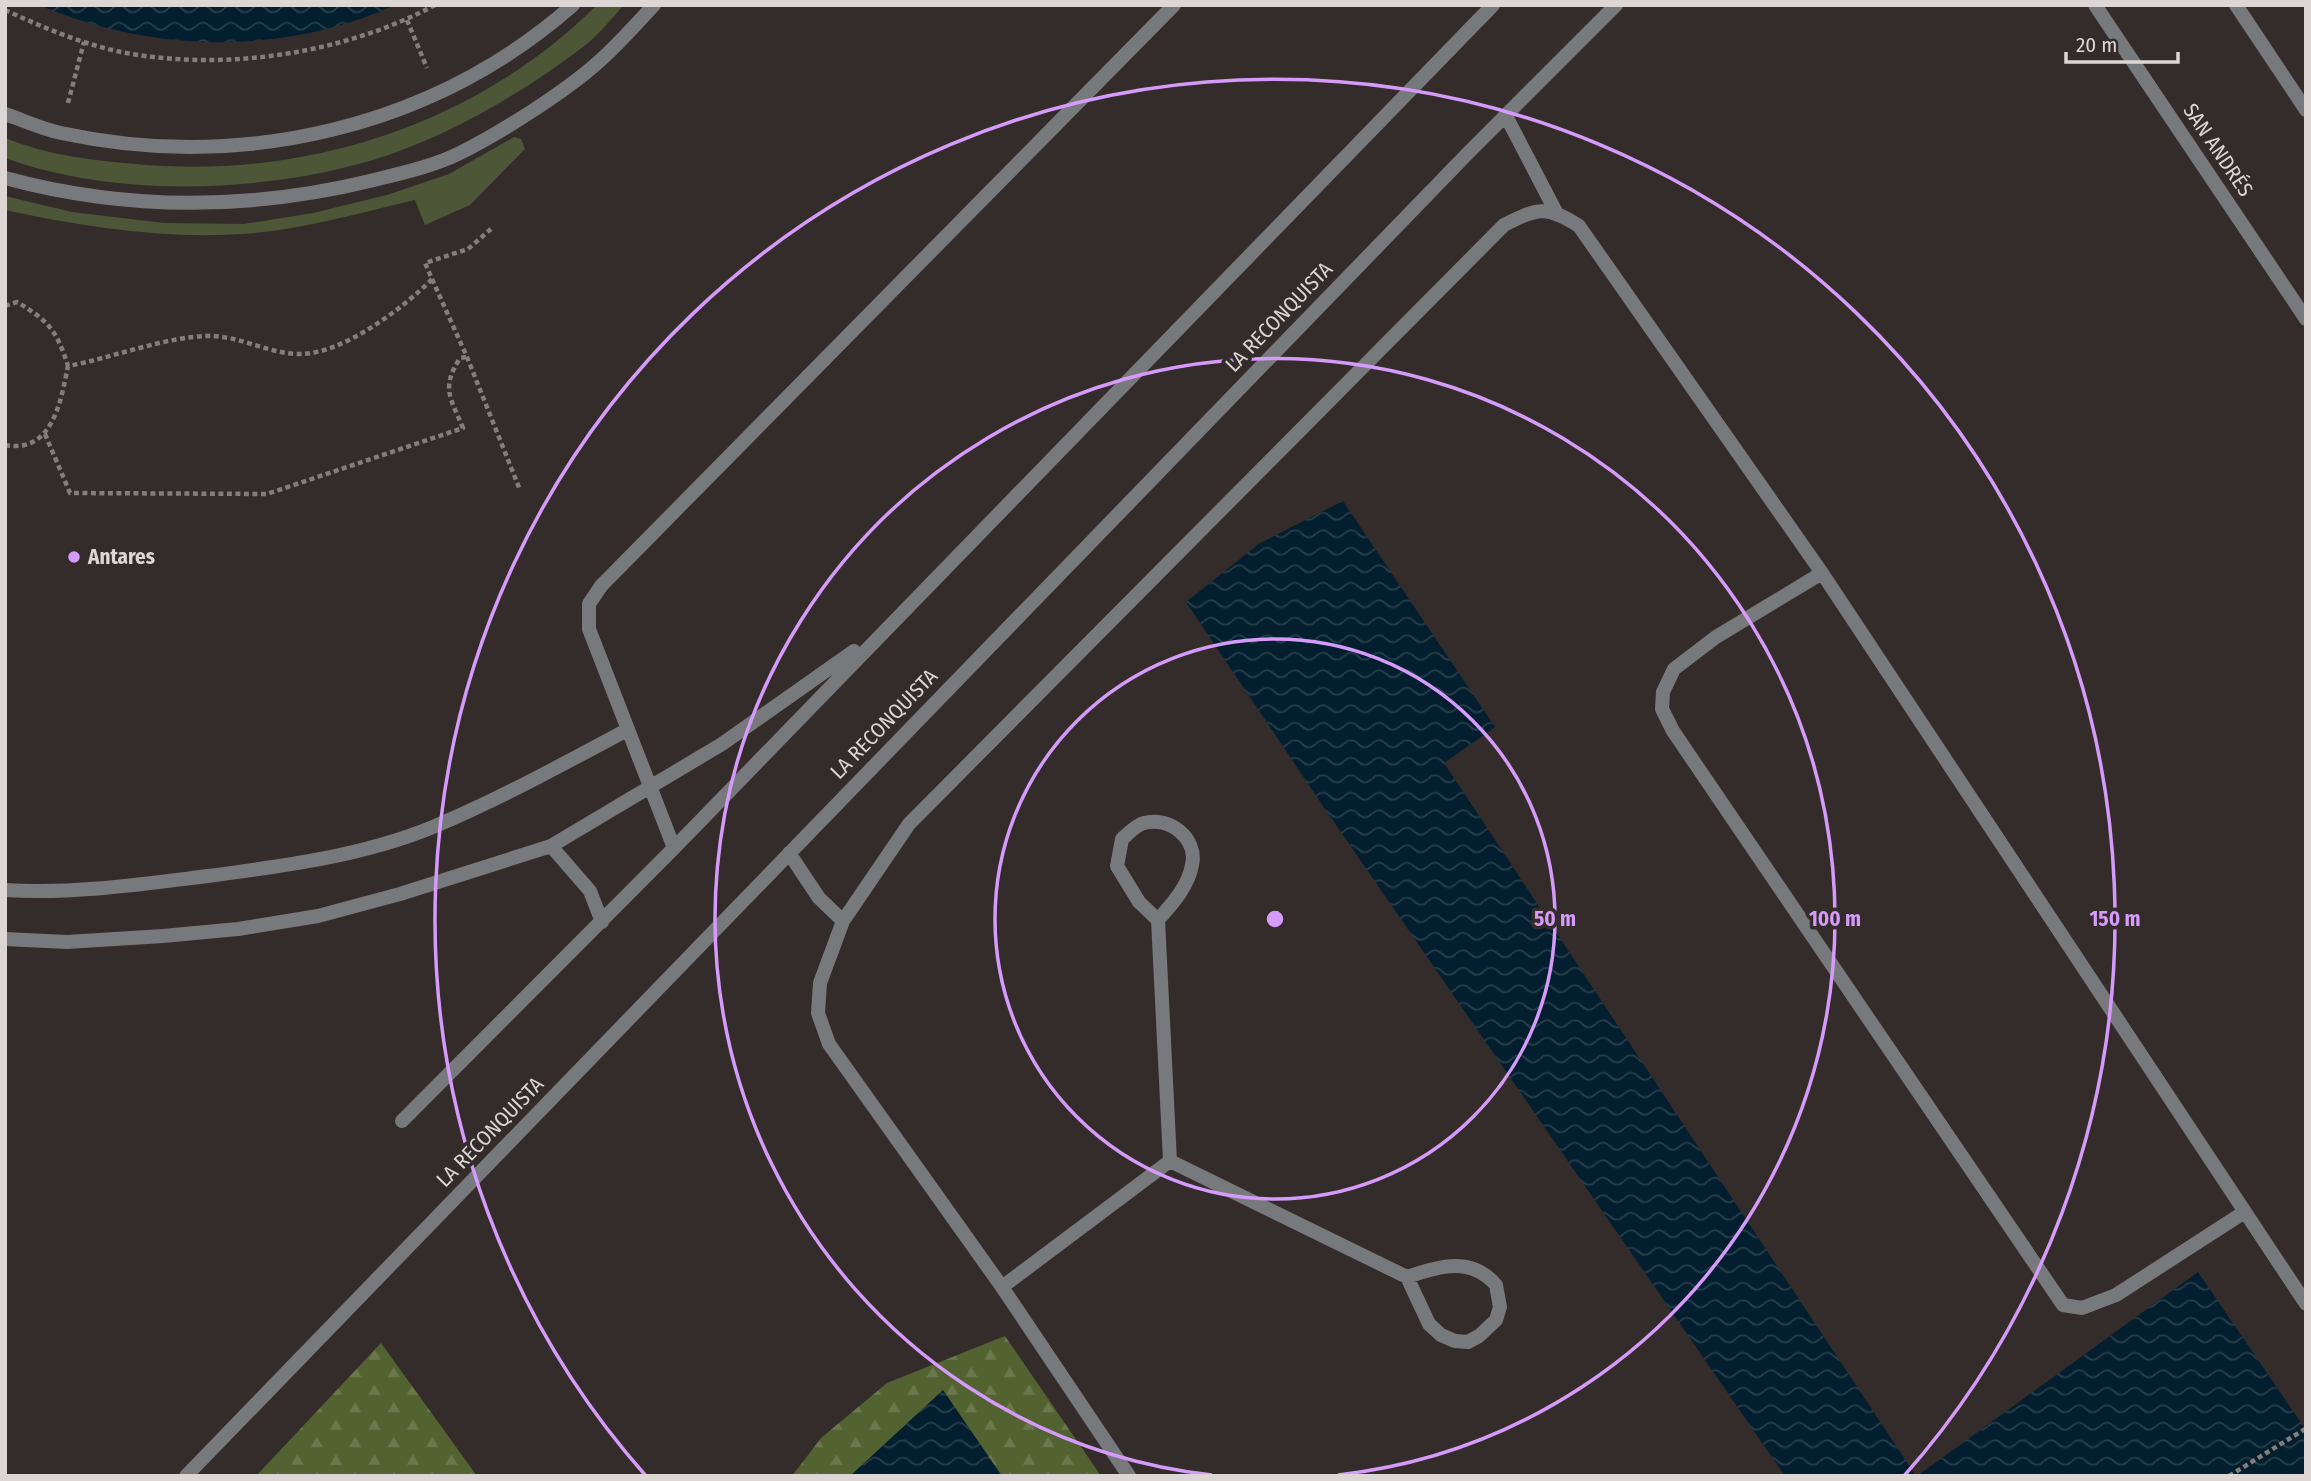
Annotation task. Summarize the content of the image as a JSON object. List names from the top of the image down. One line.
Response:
{"streets":{"street":["SAN ANDRÉS","LA RECONQUISTA"]},"places":["Antares"],"scale_bar":"20 m","rings":["50 m","100 m","150 m"]}
